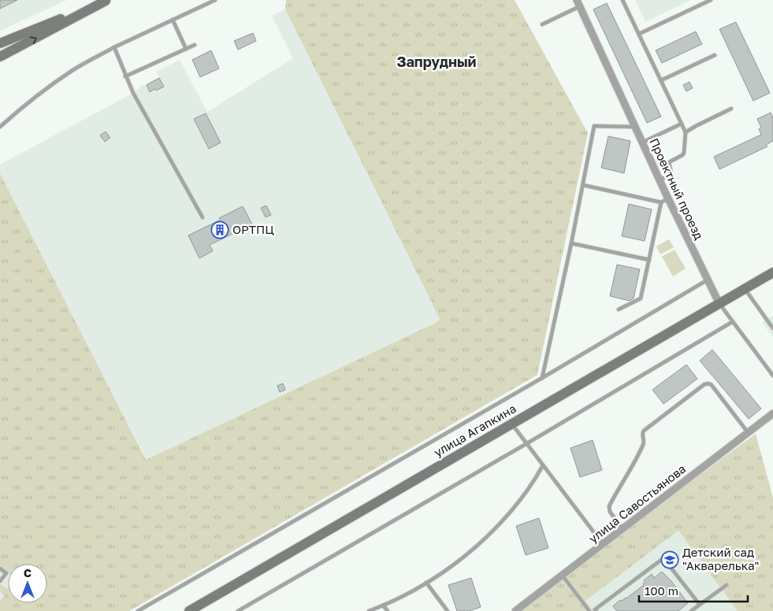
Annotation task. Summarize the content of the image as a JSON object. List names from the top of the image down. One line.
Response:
{"streets":{"main road":["улица Агапкина"],"street":["Проектный проезд","улица Савостьянова"]},"crossings":[["Проектный проезд","улица Агапкина"]],"districts":["Запрудный"],"places":{"building":["ОРТПЦ"],"school or university":["Детский сад \"Акварелька\""]},"scale_bar":"100 m","north":"top"}
